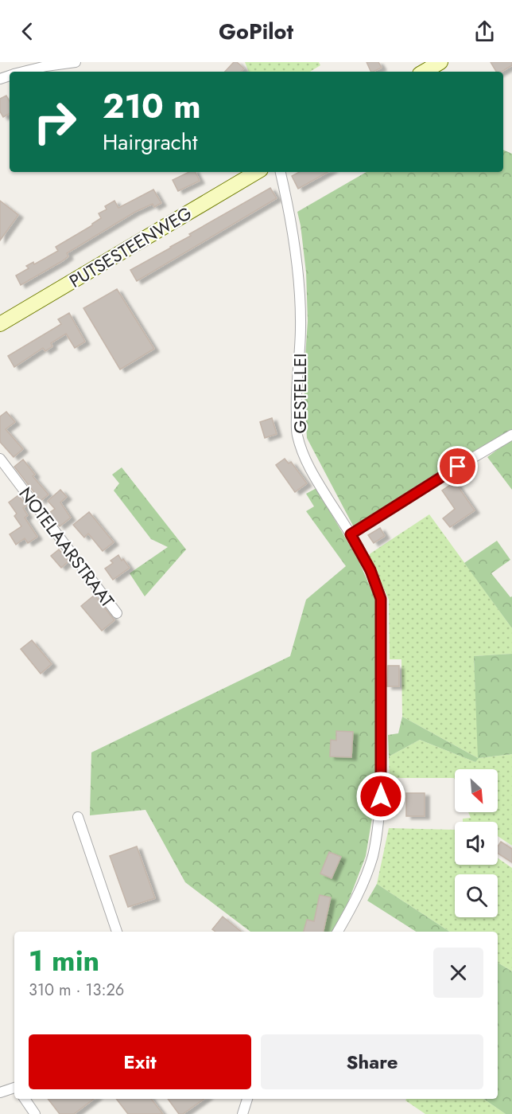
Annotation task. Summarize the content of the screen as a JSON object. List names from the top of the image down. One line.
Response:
{"streets":{"main road":["PUTSESTEENWEG"],"street":["GESTELLEI","NOTELAARSTRAAT"]},"north":"bottom right","page":{"header":"GoPilot","turn":["210 m","Hairgracht"],"heading":["1 min","310 m · 13:26"],"buttons":["Exit","Share"]}}
